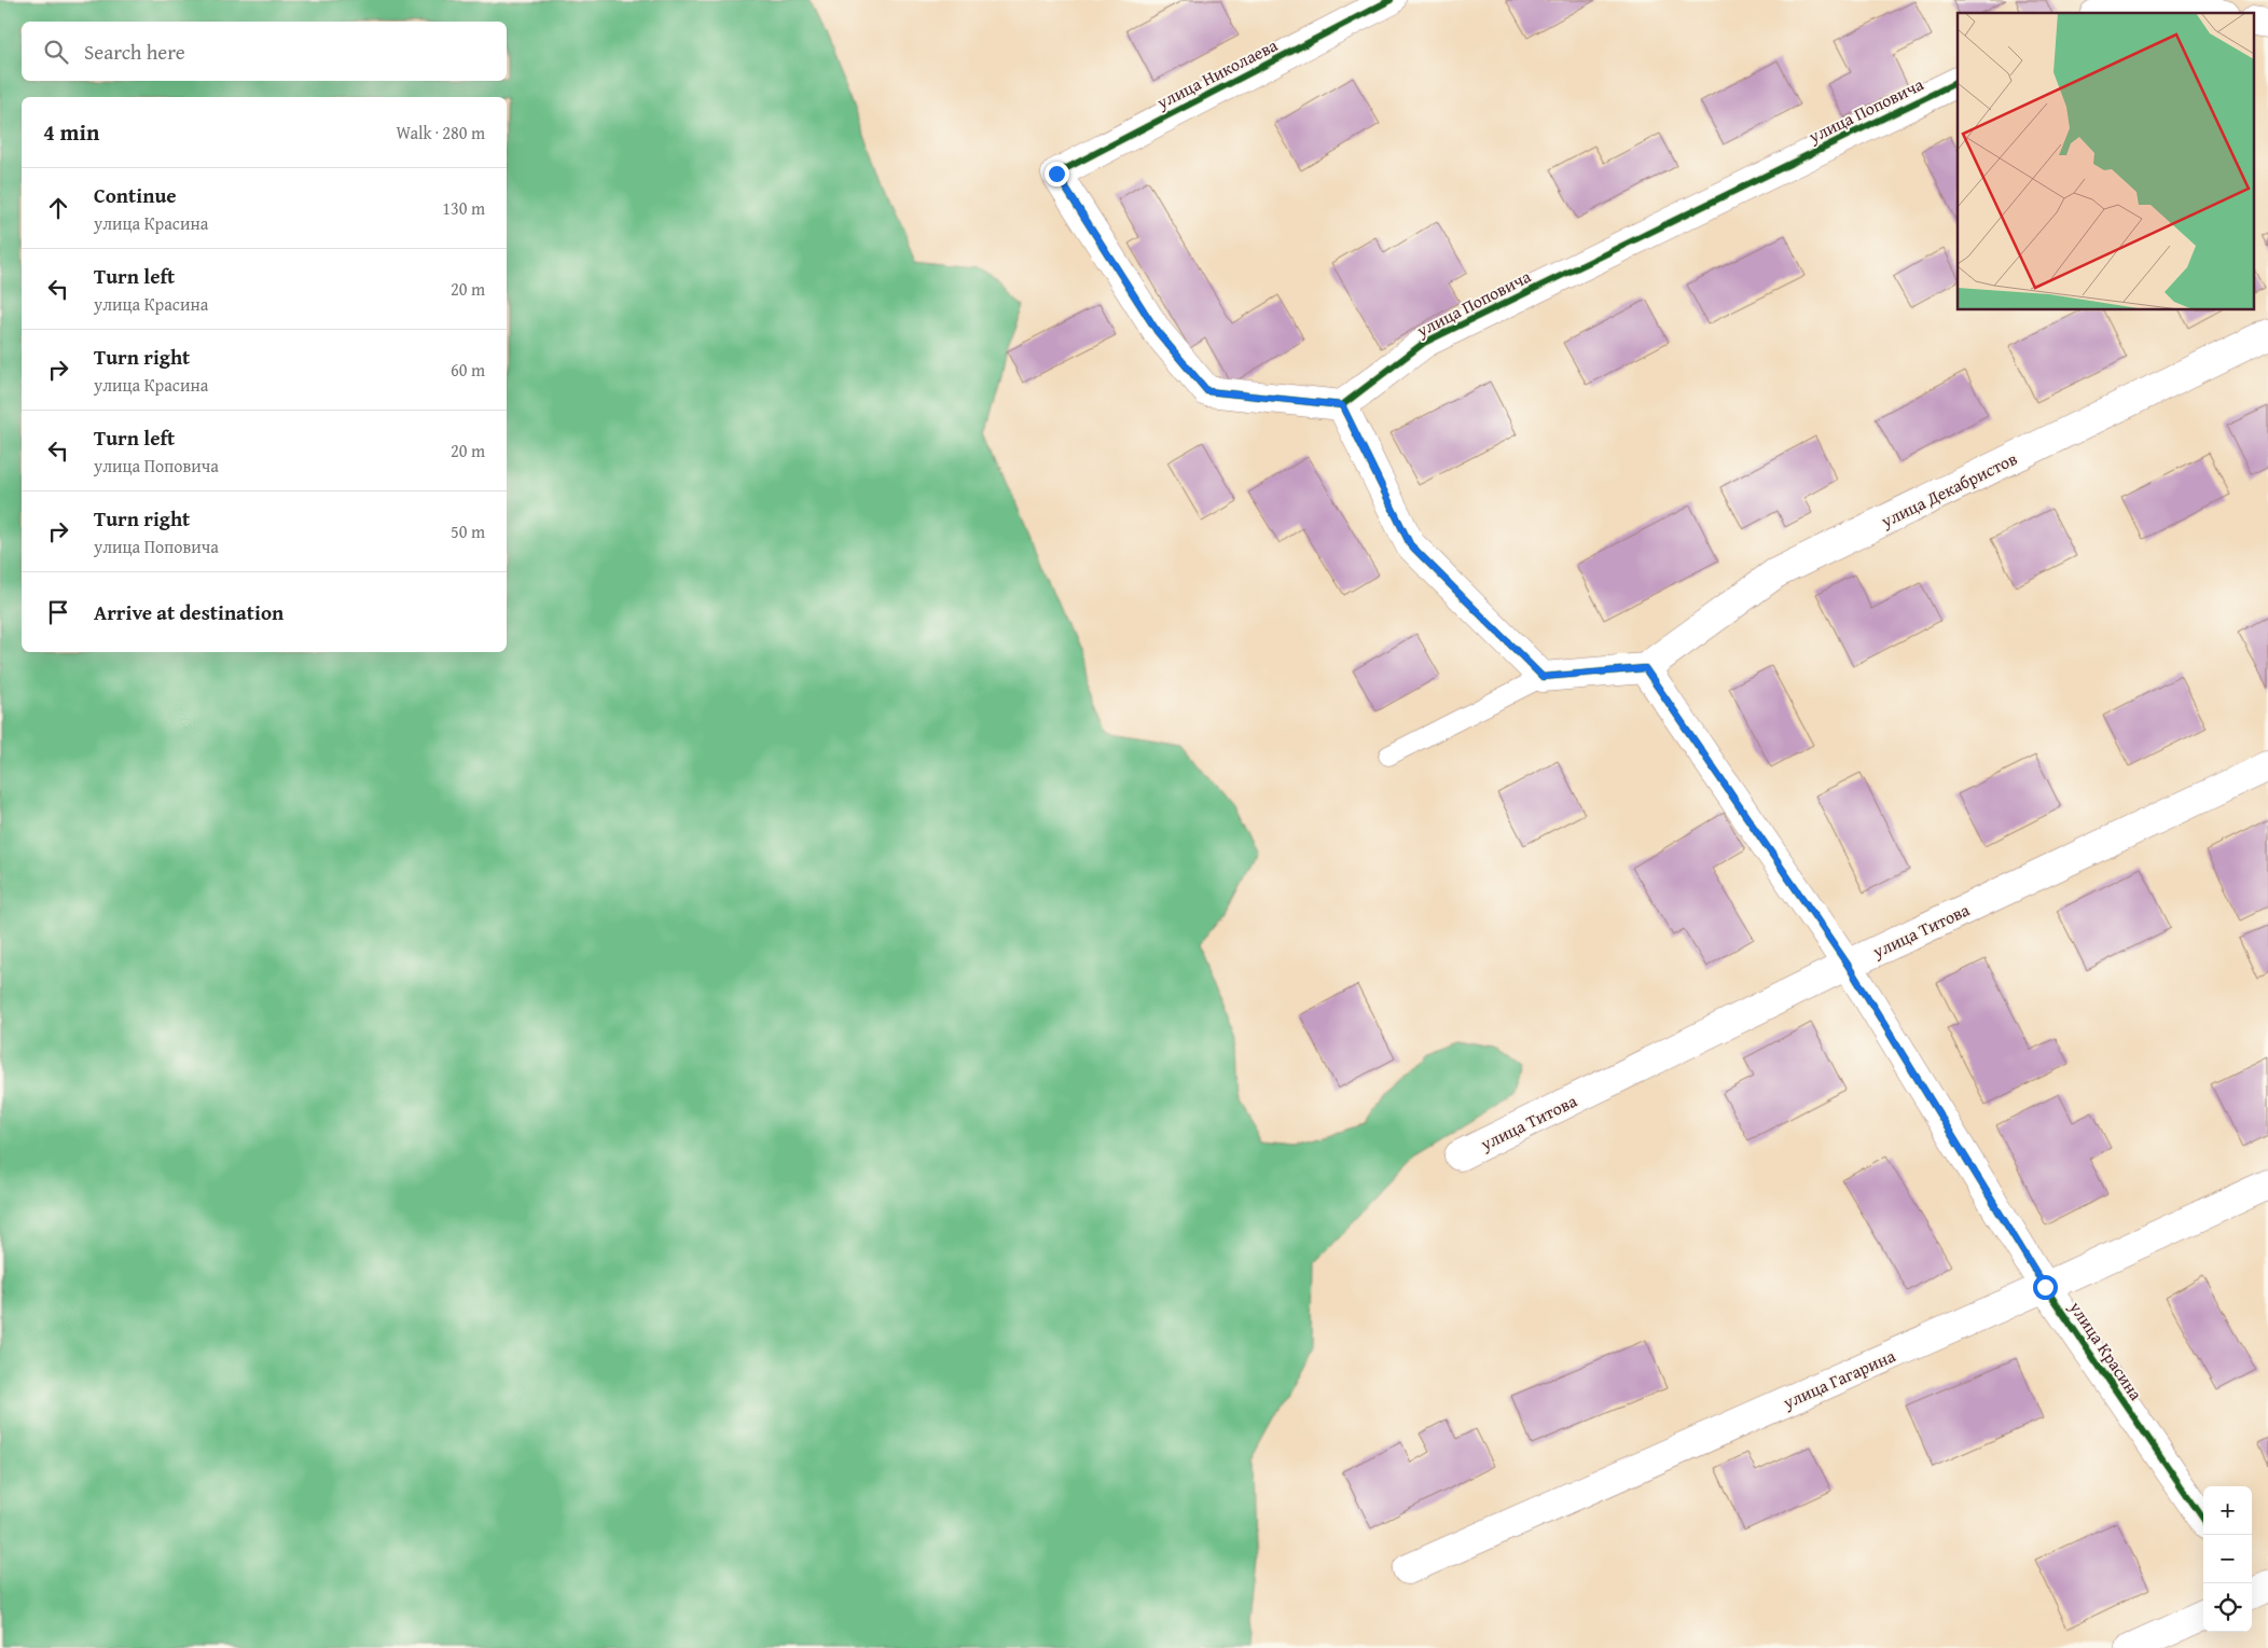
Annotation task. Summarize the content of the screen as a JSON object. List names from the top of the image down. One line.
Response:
{"streets":{"street":["улица Николаева","улица Поповича","улица Декабристов","улица Титова","улица Красина","улица Гагарина"]},"crossings":[["улица Николаева","улица Поповича"],["улица Декабристов","улица Красина"],["улица Титова","улица Красина"],["улица Красина","улица Гагарина"]],"page":{"search":"Search here","heading":["4 min","Walk · 280 m"],"list":[["Continue","улица Красина","130 m"],["Turn left","улица Красина","20 m"],["Turn right","улица Красина","60 m"],["Turn left","улица Поповича","20 m"],["Turn right","улица Поповича","50 m"],"Arrive at destination"],"map_buttons":["+","−"]}}
